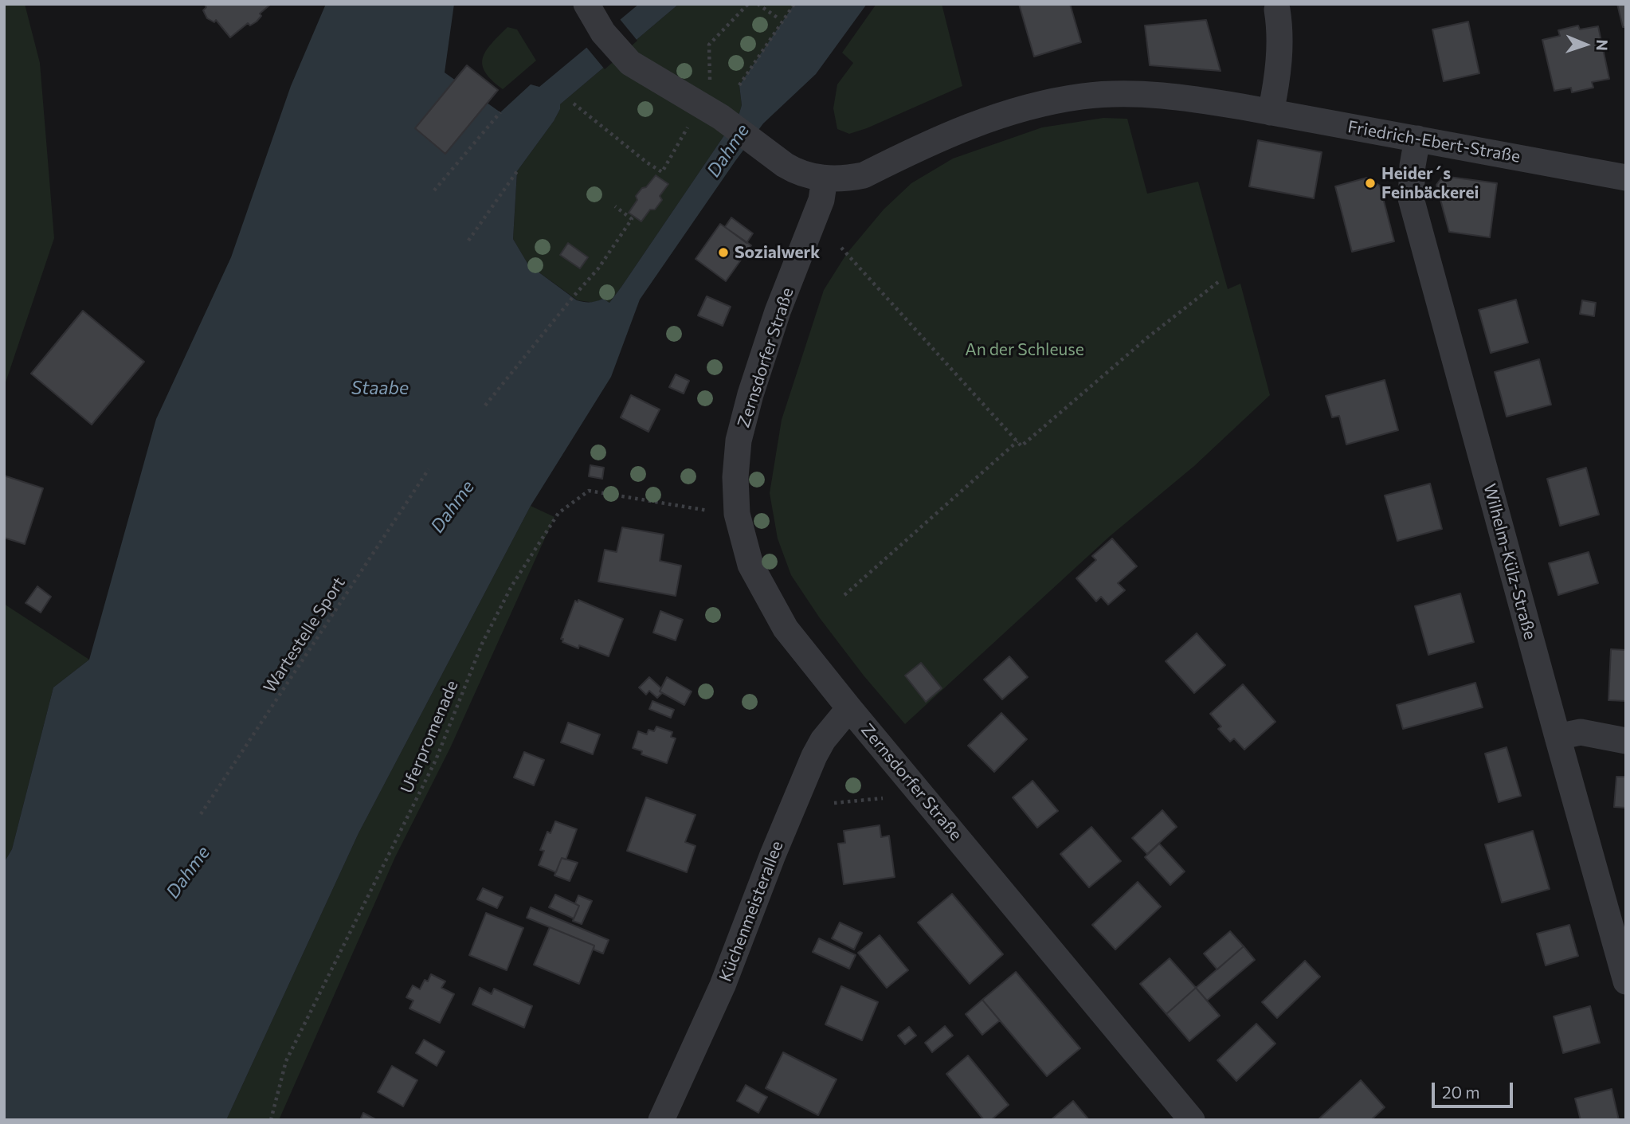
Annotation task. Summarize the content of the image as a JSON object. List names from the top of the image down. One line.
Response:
{"streets":{"street":["Friedrich-Ebert-Straße","Zernsdorfer Straße","Wilhelm-Külz-Straße","Küchenmeisterallee"],"path":["Wartestelle Sport","Uferpromenade"]},"crossings":[["Friedrich-Ebert-Straße","Zernsdorfer Straße"],["Friedrich-Ebert-Straße","Wilhelm-Külz-Straße"],["Zernsdorfer Straße","Küchenmeisterallee"]],"water":["Dahme","Staabe"],"parks":["An der Schleuse"],"places":["Heider´s Feinbäckerei","Sozialwerk"],"scale_bar":"20 m","north":"right"}
